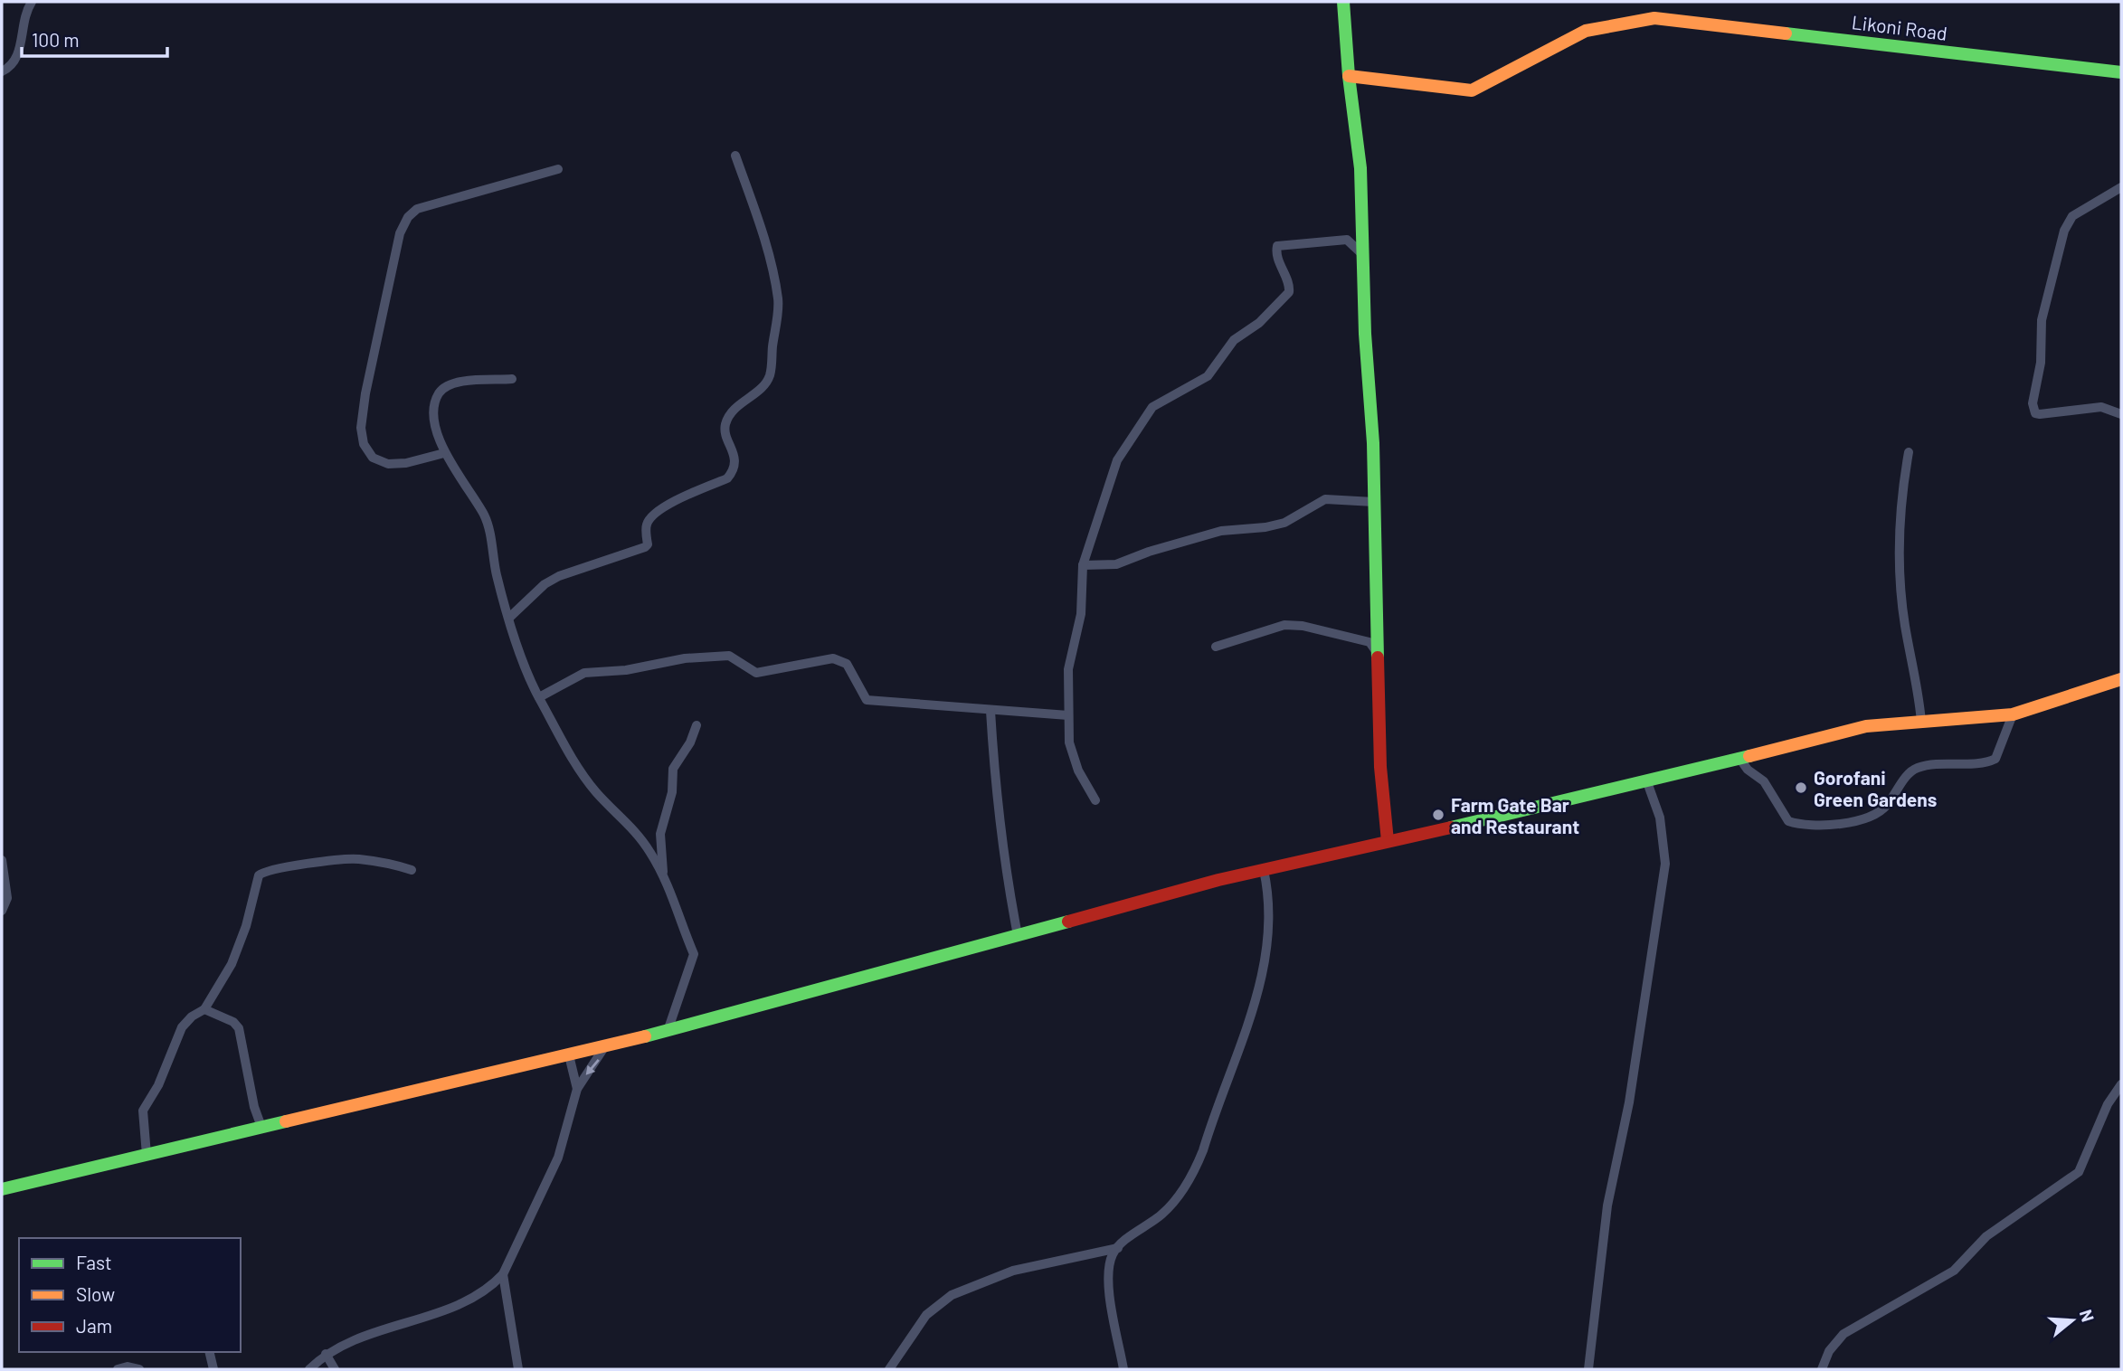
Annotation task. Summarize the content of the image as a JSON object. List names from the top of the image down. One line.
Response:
{"streets":{"street":["Likoni Road"]},"places":["Gorofani Green Gardens","Farm Gate Bar and Restaurant"],"legend":["Fast","Slow","Jam"],"scale_bar":"100 m","north":"right"}
